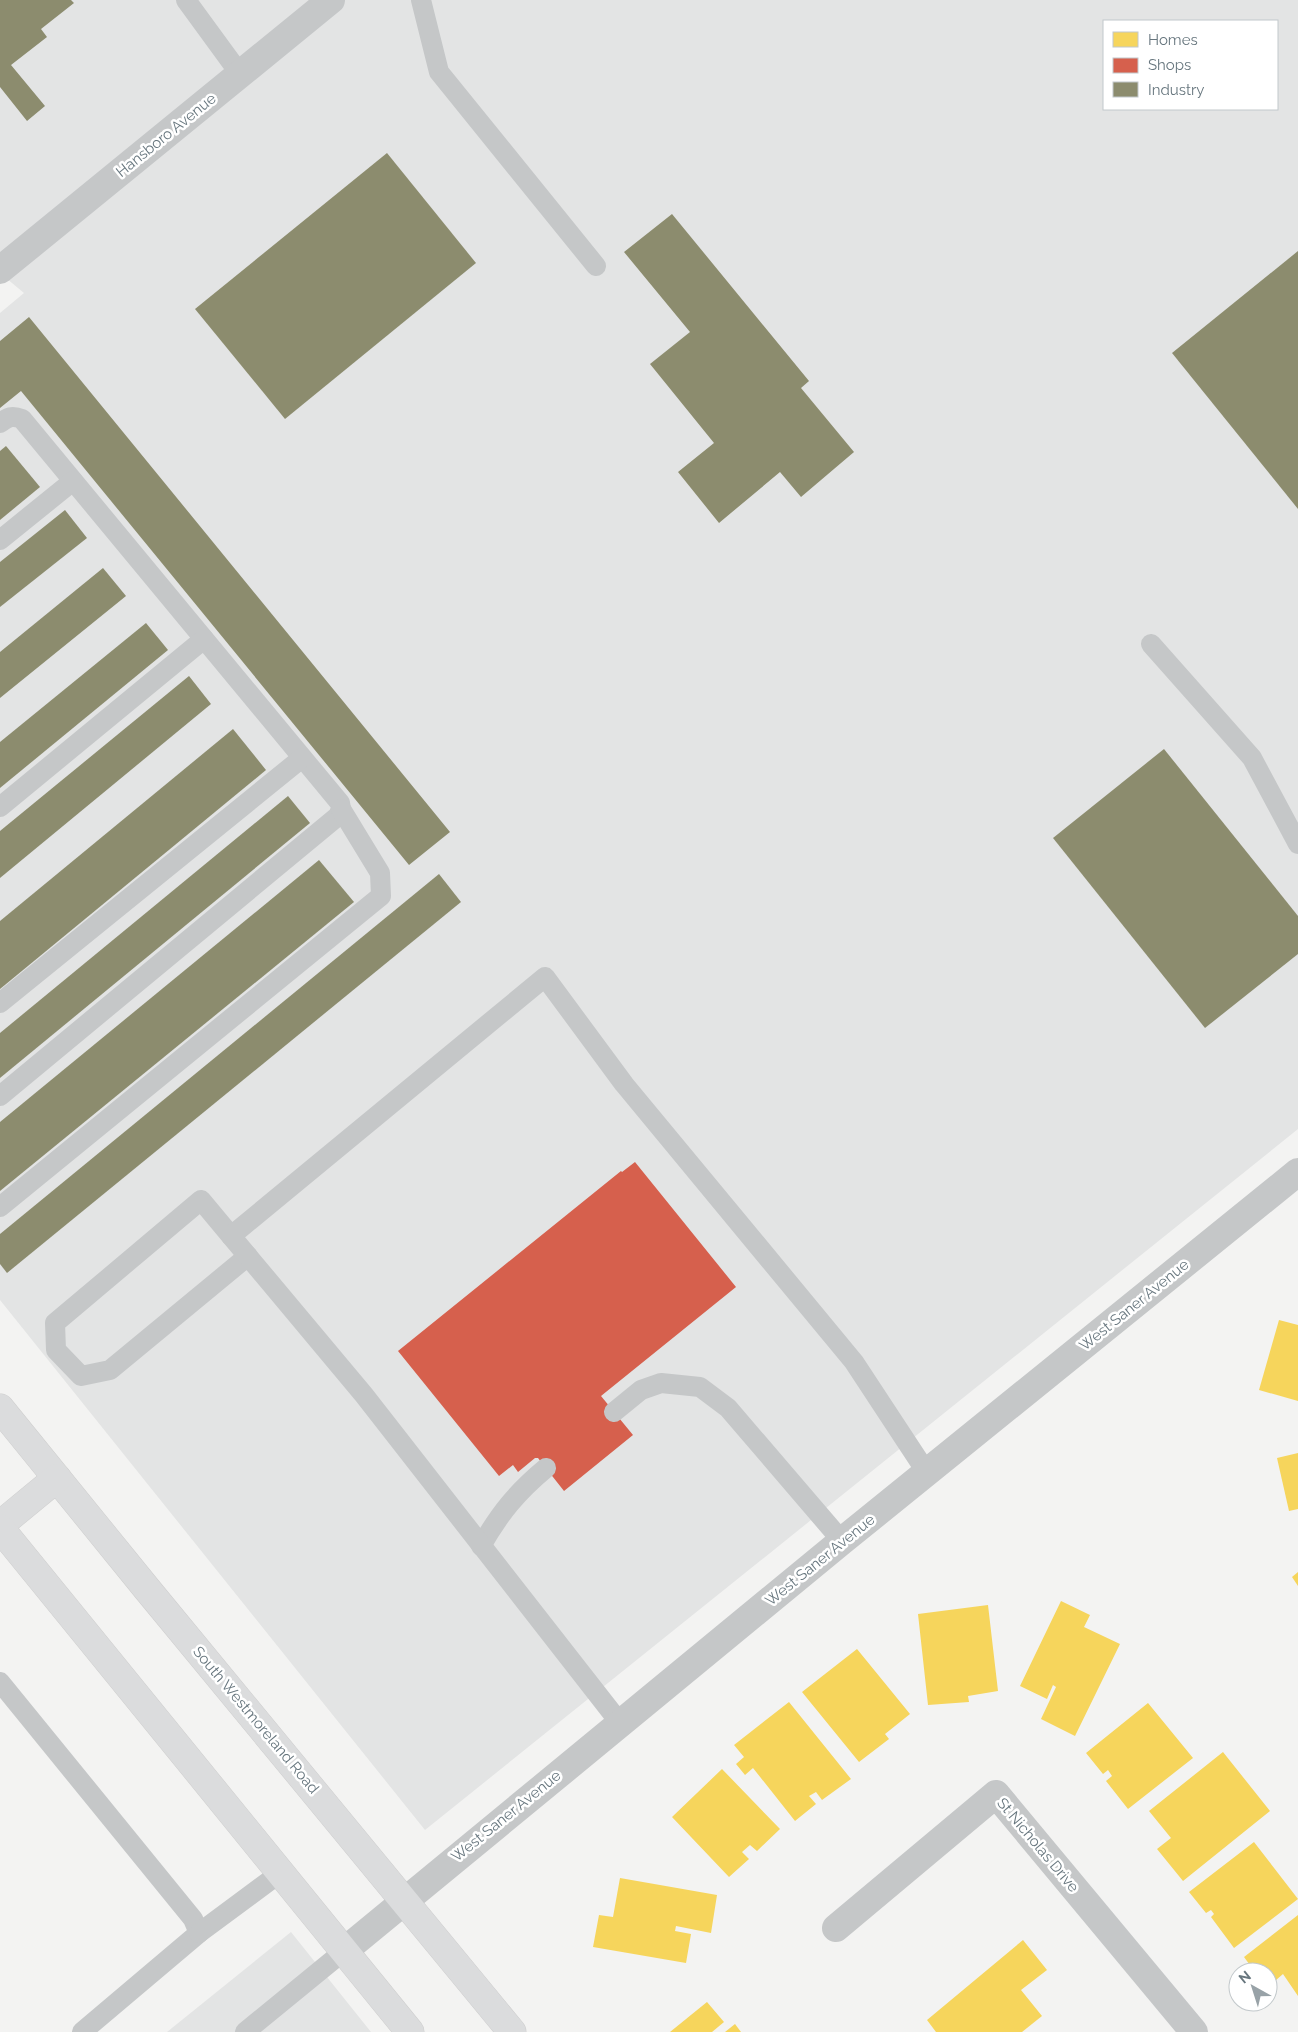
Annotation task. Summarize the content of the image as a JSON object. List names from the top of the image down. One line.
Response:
{"streets":{"main road":["South Westmoreland Road"],"street":["Hansboro Avenue","West Saner Avenue","St Nicholas Drive"]},"crossings":[["West Saner Avenue","South Westmoreland Road"]],"legend":["Homes","Shops","Industry"],"north":"top left"}
